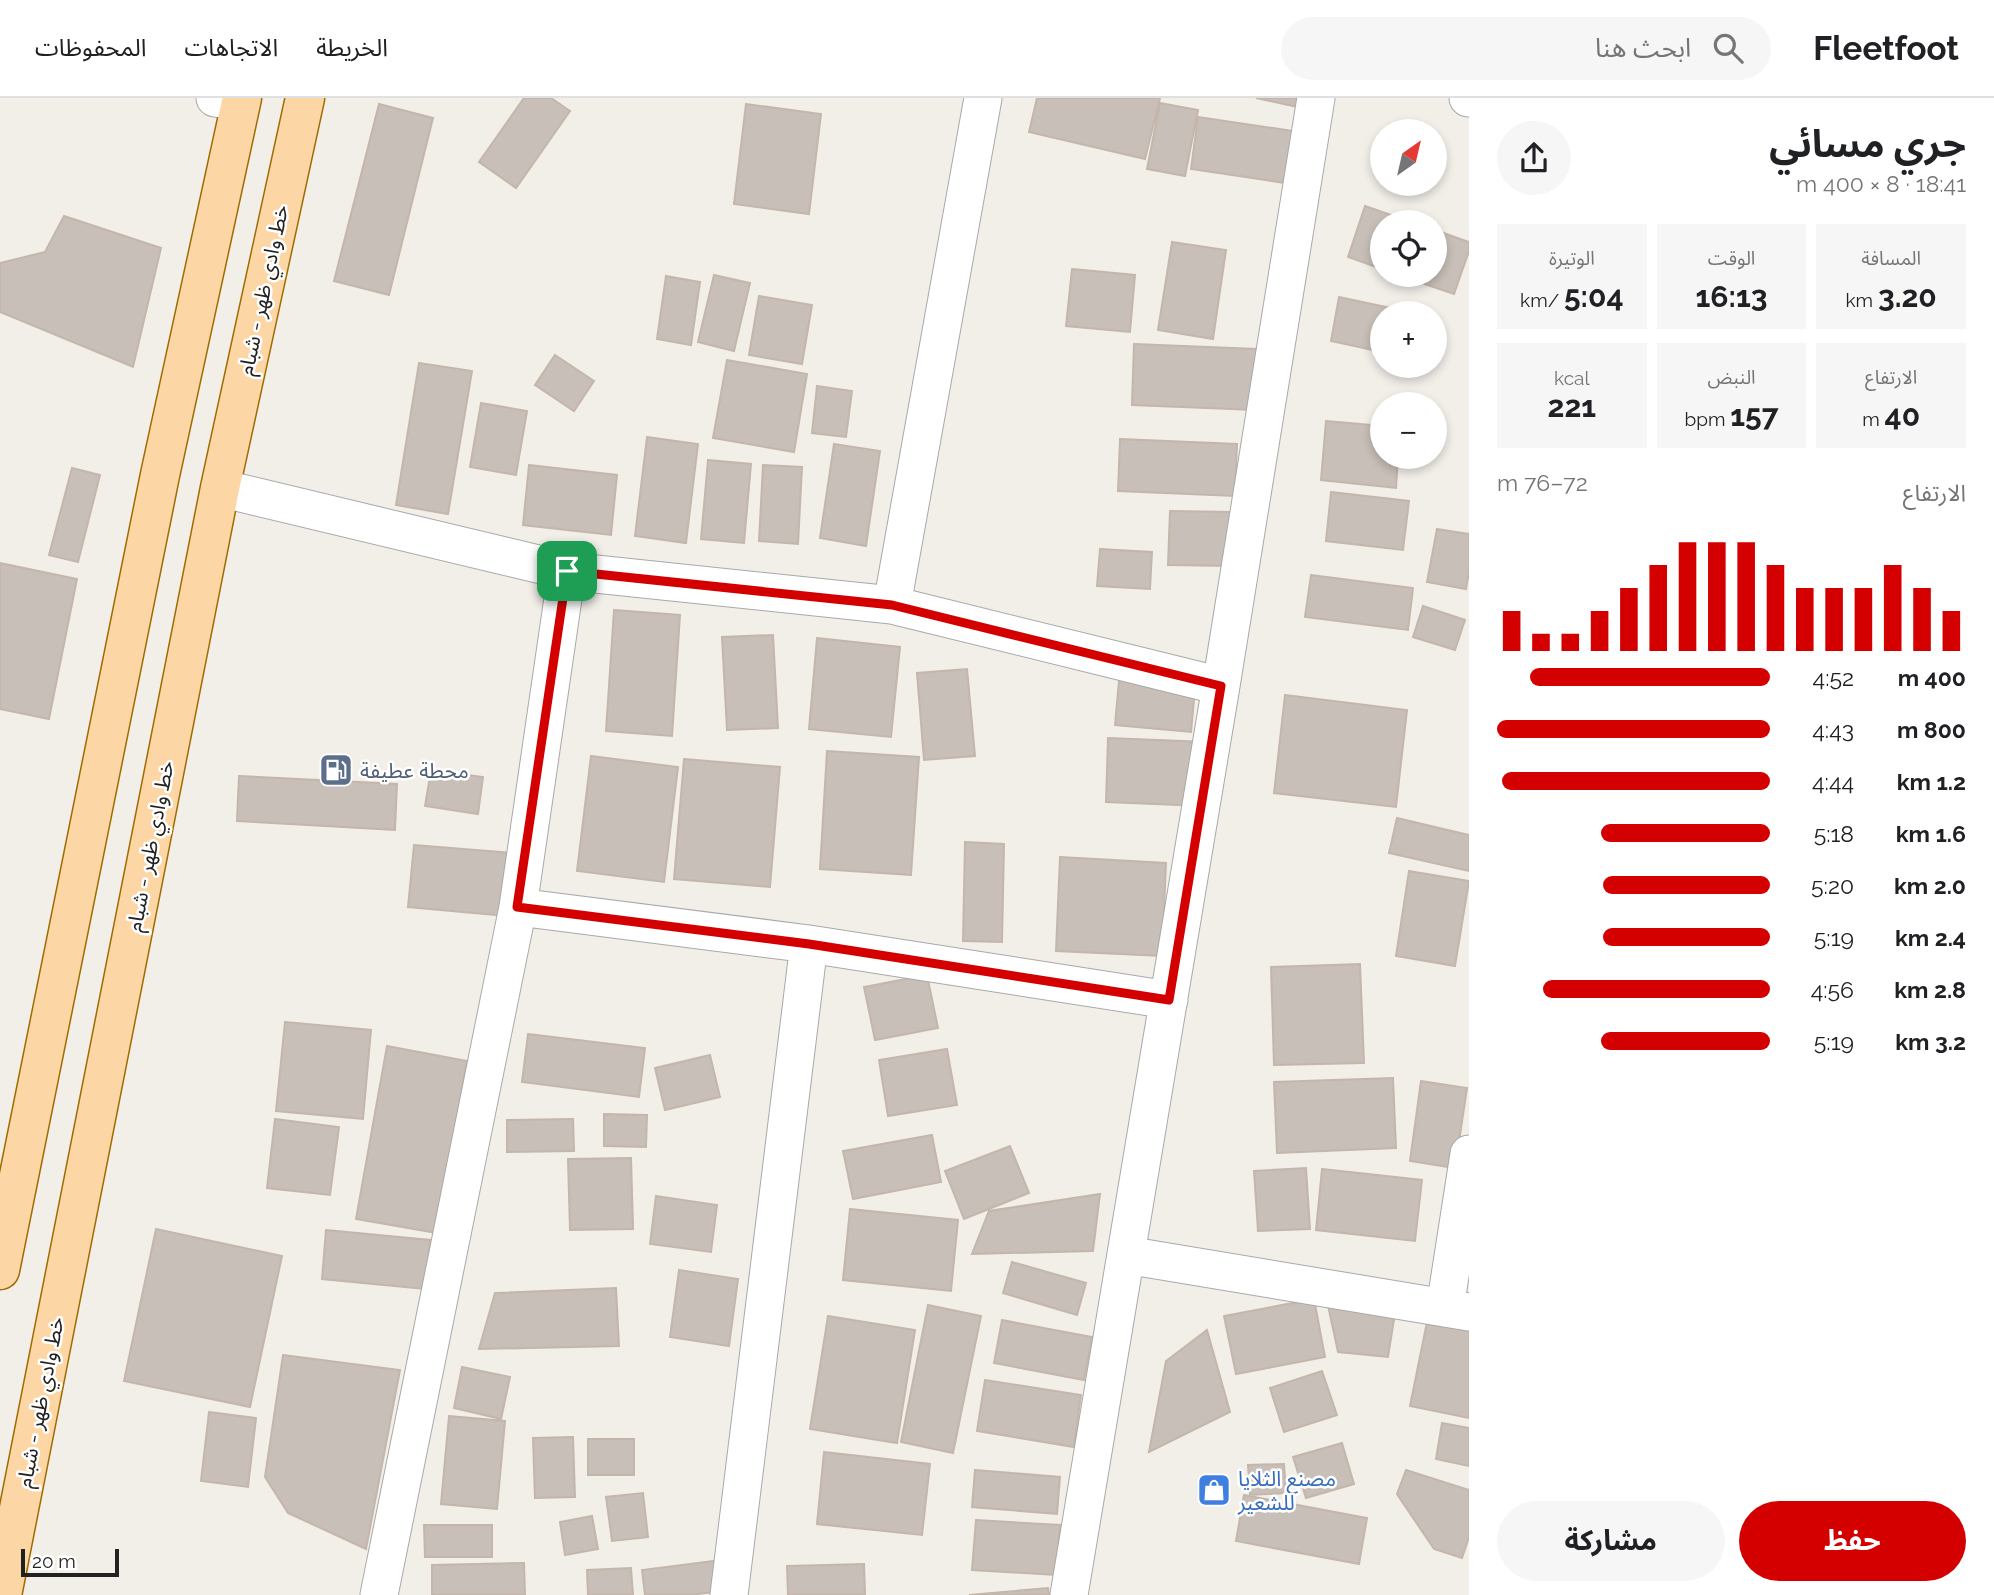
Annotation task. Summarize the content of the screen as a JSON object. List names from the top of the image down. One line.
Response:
{"streets":{"main road":["خط وادي ظهر - شبام"]},"places":{"fuel station":["محطة عطيفة"],"shop":["مصنع الثلايا للشعير"]},"scale_bar":"20 m","north":"top right","page":{"header":"Fleetfoot","search":"ابحث هنا","nav":["الخريطة","الاتجاهات","المحفوظات"],"heading":["جري مسائي","18:41 · 8 × 400 m"],"map_buttons":["+","−"],"stats":[["المسافة","3.20 km"],["الوقت","16:13"],["الوتيرة","5:04 /km"],["الارتفاع","40 m"],["النبض","157 bpm"],["kcal","221"]],"chart":["الارتفاع","72–76 m"],"list":[{"name":"400 m","note":"4:52"},{"name":"800 m","note":"4:43"},{"name":"1.2 km","note":"4:44"},{"name":"1.6 km","note":"5:18"},{"name":"2.0 km","note":"5:20"},{"name":"2.4 km","note":"5:19"},{"name":"2.8 km","note":"4:56"},{"name":"3.2 km","note":"5:19"}],"buttons":["حفظ","مشاركة"],"scale":"20 m"}}
